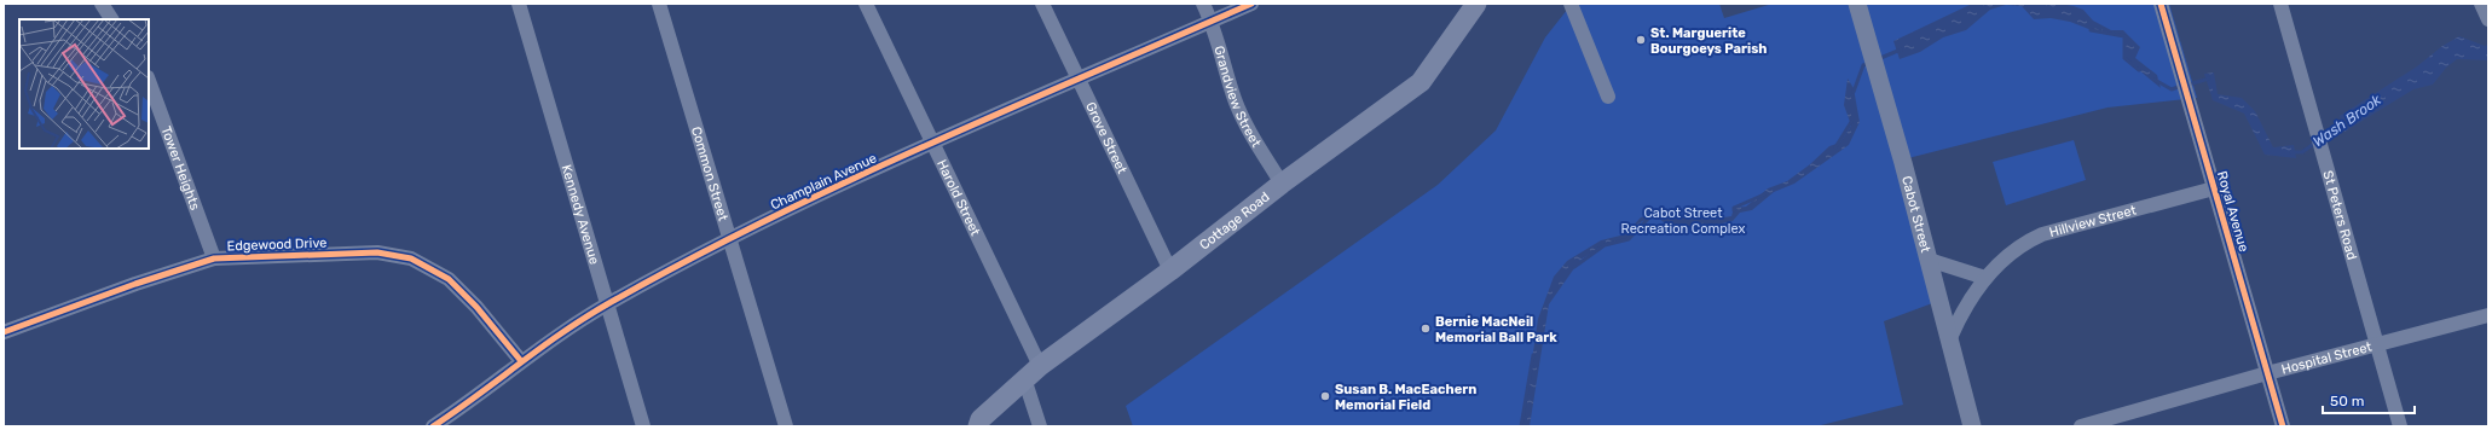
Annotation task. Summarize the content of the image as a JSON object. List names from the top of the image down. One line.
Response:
{"streets":{"main road":["Cottage Road"],"street":["Grandview Street","Grove Street","Tower Heights","Common Street","Champlain Avenue","Harold Street","Royal Avenue","Kennedy Avenue","Cabot Street","St Peters Road","Hillview Street","Edgewood Drive","Hospital Street"]},"crossings":[["Grandview Street","Champlain Avenue"],["Grandview Street","Cottage Road"],["Grove Street","Champlain Avenue"],["Grove Street","Cottage Road"],["Tower Heights","Edgewood Drive"],["Common Street","Champlain Avenue"],["Champlain Avenue","Harold Street"],["Champlain Avenue","Kennedy Avenue"],["Champlain Avenue","Edgewood Drive"],["Harold Street","Cottage Road"],["Royal Avenue","Hillview Street"],["Royal Avenue","Hospital Street"],["Cabot Street","Hillview Street"],["St Peters Road","Hospital Street"]],"water":["Wash Brook"],"parks":["Cabot Street Recreation Complex"],"places":["St. Marguerite Bourgoeys Parish","Bernie MacNeil Memorial Ball Park","Susan B. MacEachern Memorial Field"],"scale_bar":"50 m"}
